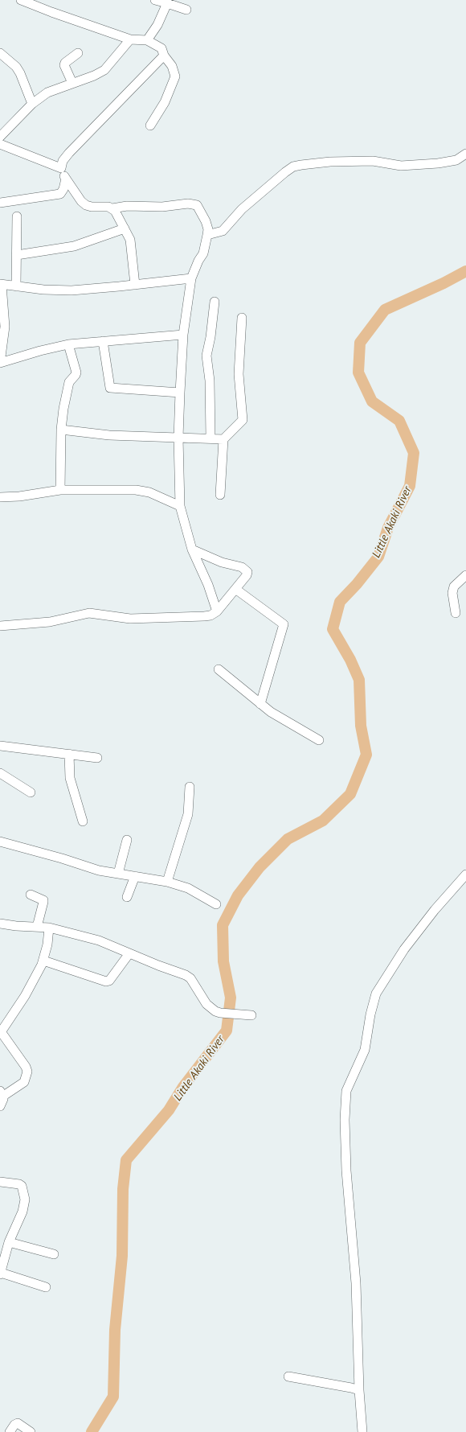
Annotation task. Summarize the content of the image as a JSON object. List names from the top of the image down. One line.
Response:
{"water":["Little Akaki River"]}
